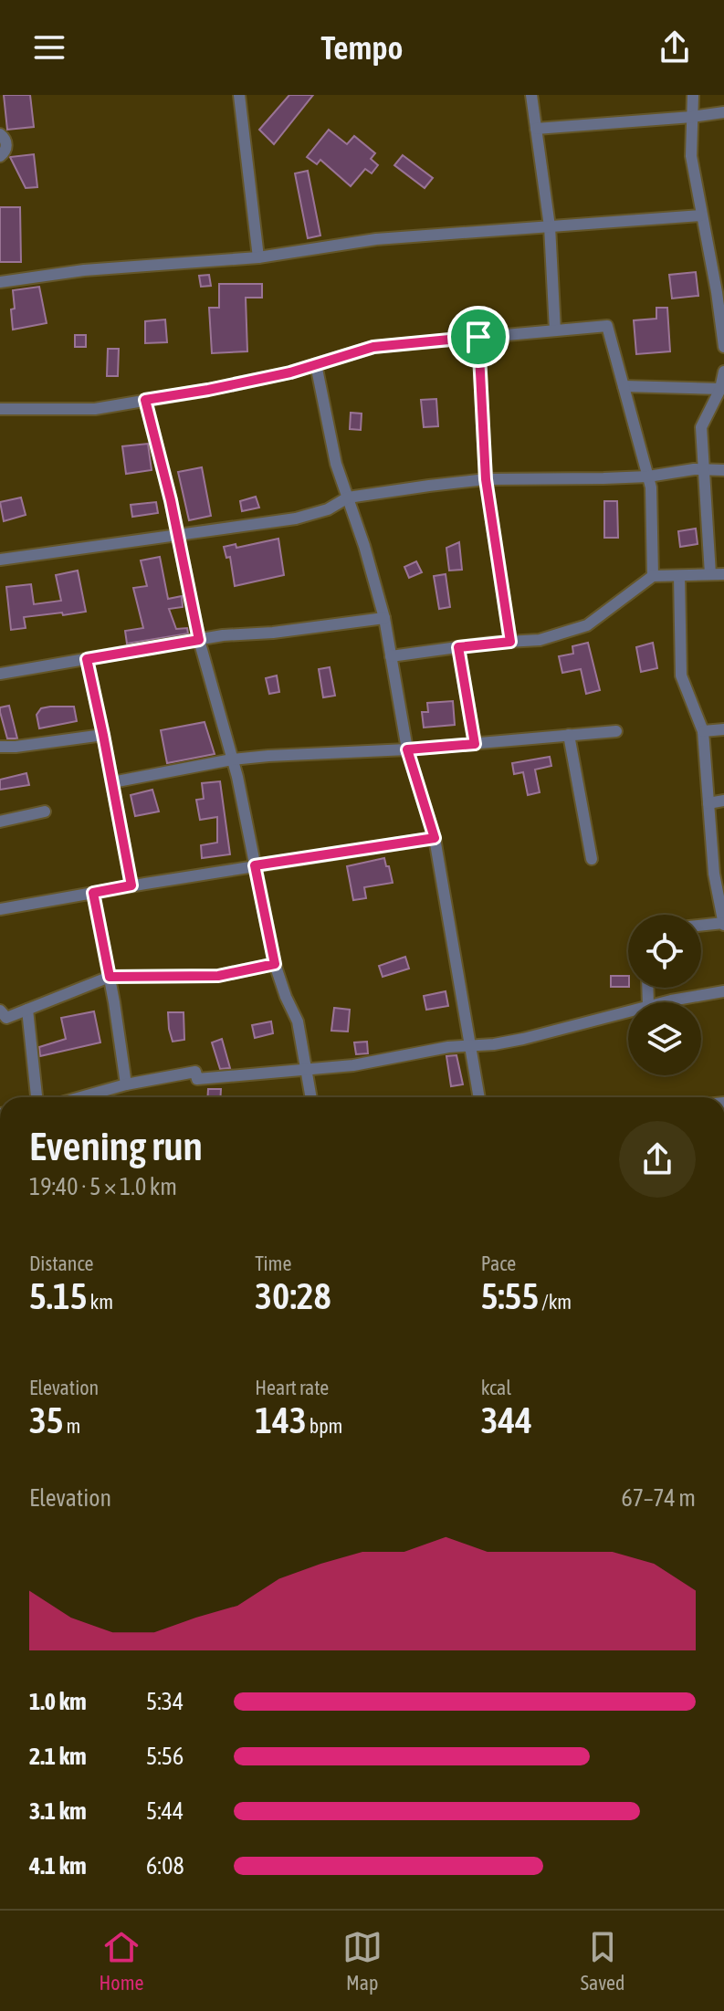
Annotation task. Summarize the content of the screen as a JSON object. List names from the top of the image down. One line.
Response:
{"page":{"header":"Tempo","heading":["Evening run","19:40 · 5 × 1.0 km"],"stats":[["Distance","5.15 km"],["Time","30:28"],["Pace","5:55 /km"],["Elevation","35 m"],["Heart rate","143 bpm"],["kcal","344"]],"chart":["Elevation","67–74 m"],"list":[{"name":"1.0 km","note":"5:34"},{"name":"2.1 km","note":"5:56"},{"name":"3.1 km","note":"5:44"},{"name":"4.1 km","note":"6:08"}],"tabs":["Home","Map","Saved"]}}
